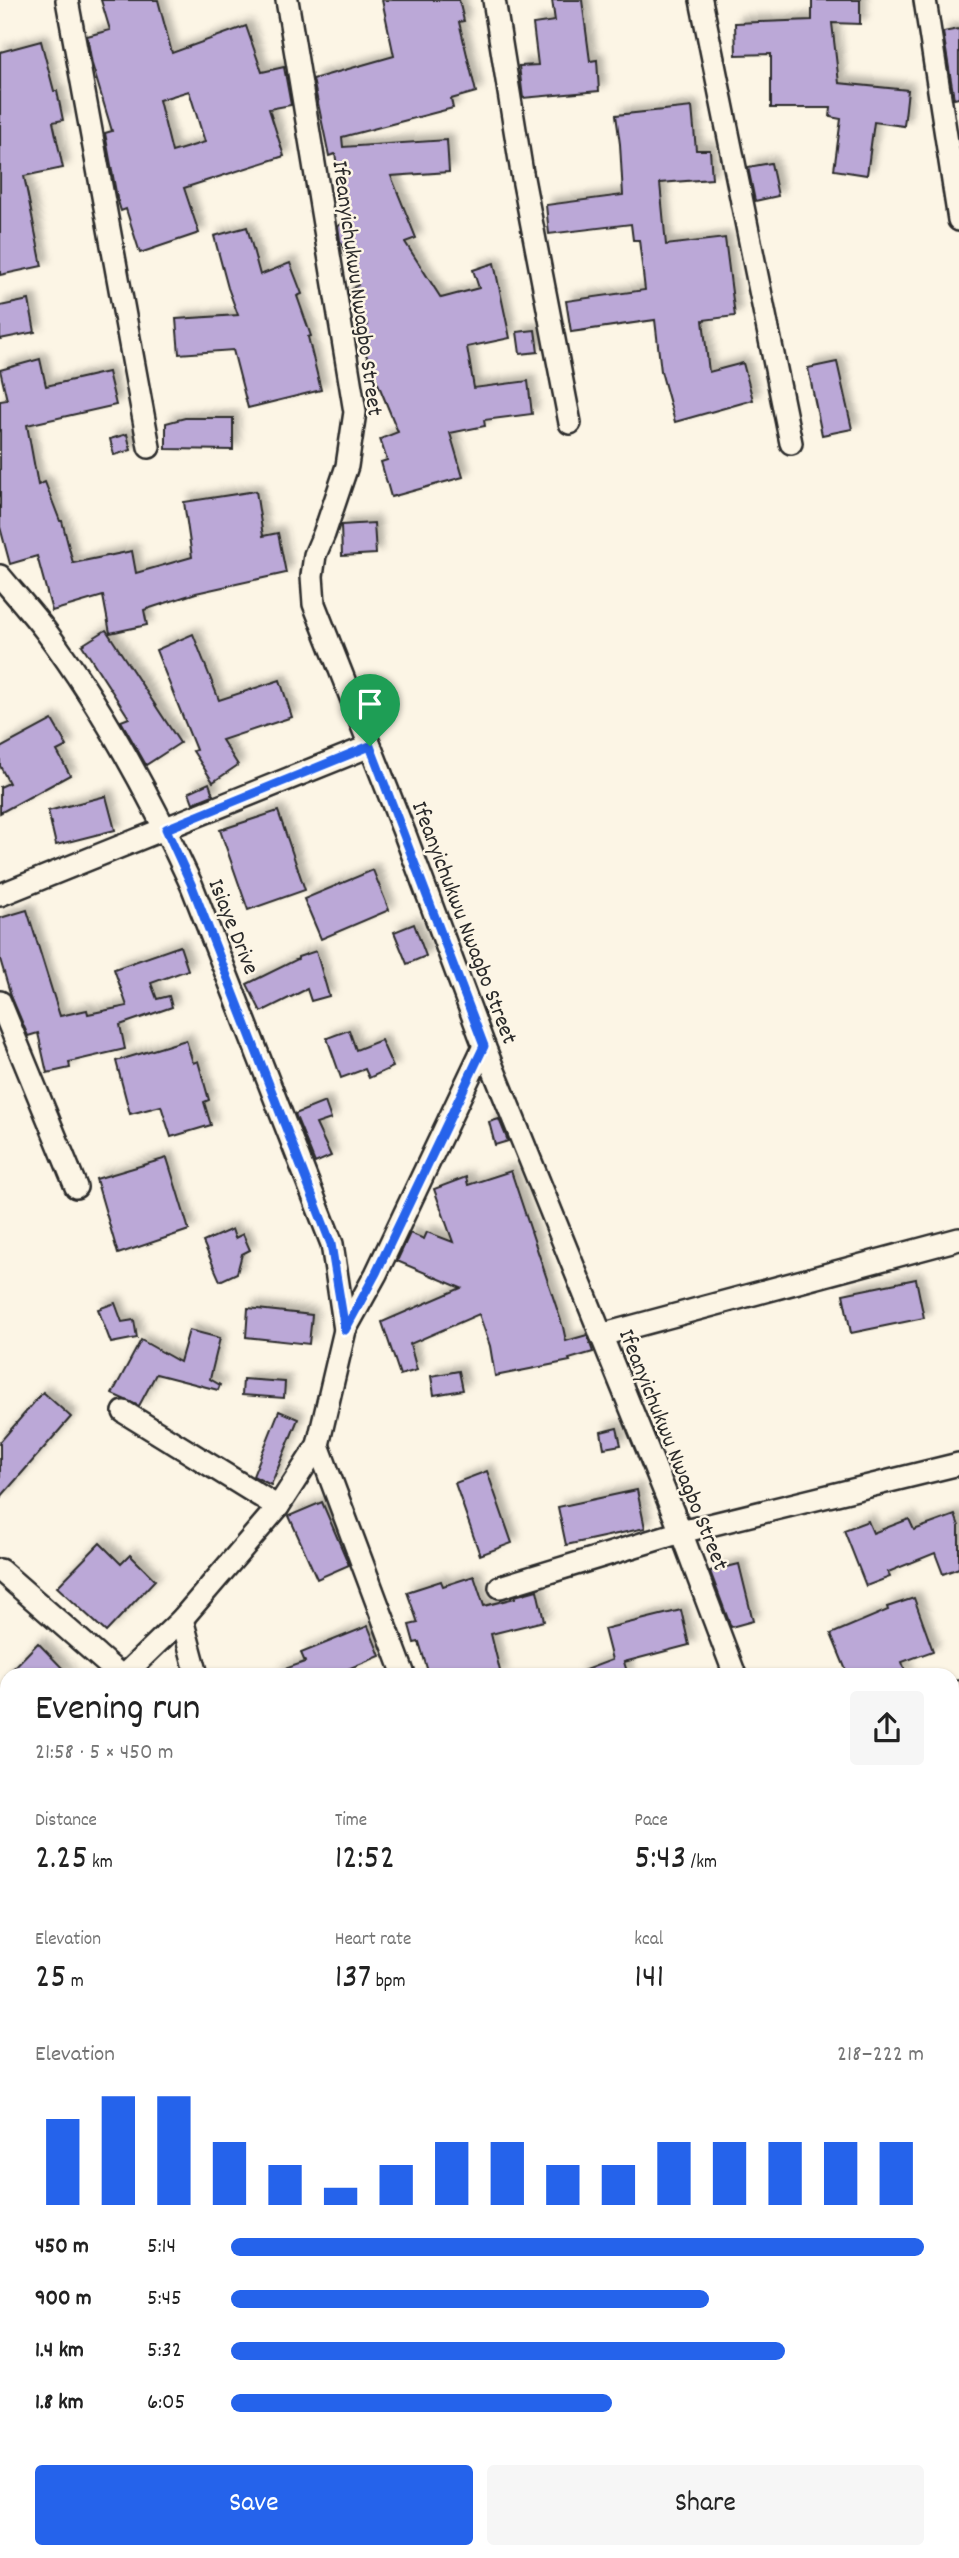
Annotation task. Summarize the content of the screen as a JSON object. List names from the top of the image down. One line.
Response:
{"streets":{"street":["Ifeanyichukwu Nwagbo Street","Isiaye Drive"]},"page":{"heading":["Evening run","21:58 · 5 × 450 m"],"stats":[["Distance","2.25 km"],["Time","12:52"],["Pace","5:43 /km"],["Elevation","25 m"],["Heart rate","137 bpm"],["kcal","141"]],"chart":["Elevation","218–222 m"],"list":[{"name":"450 m","note":"5:14"},{"name":"900 m","note":"5:45"},{"name":"1.4 km","note":"5:32"},{"name":"1.8 km","note":"6:05"}],"buttons":["Save","Share"]}}
